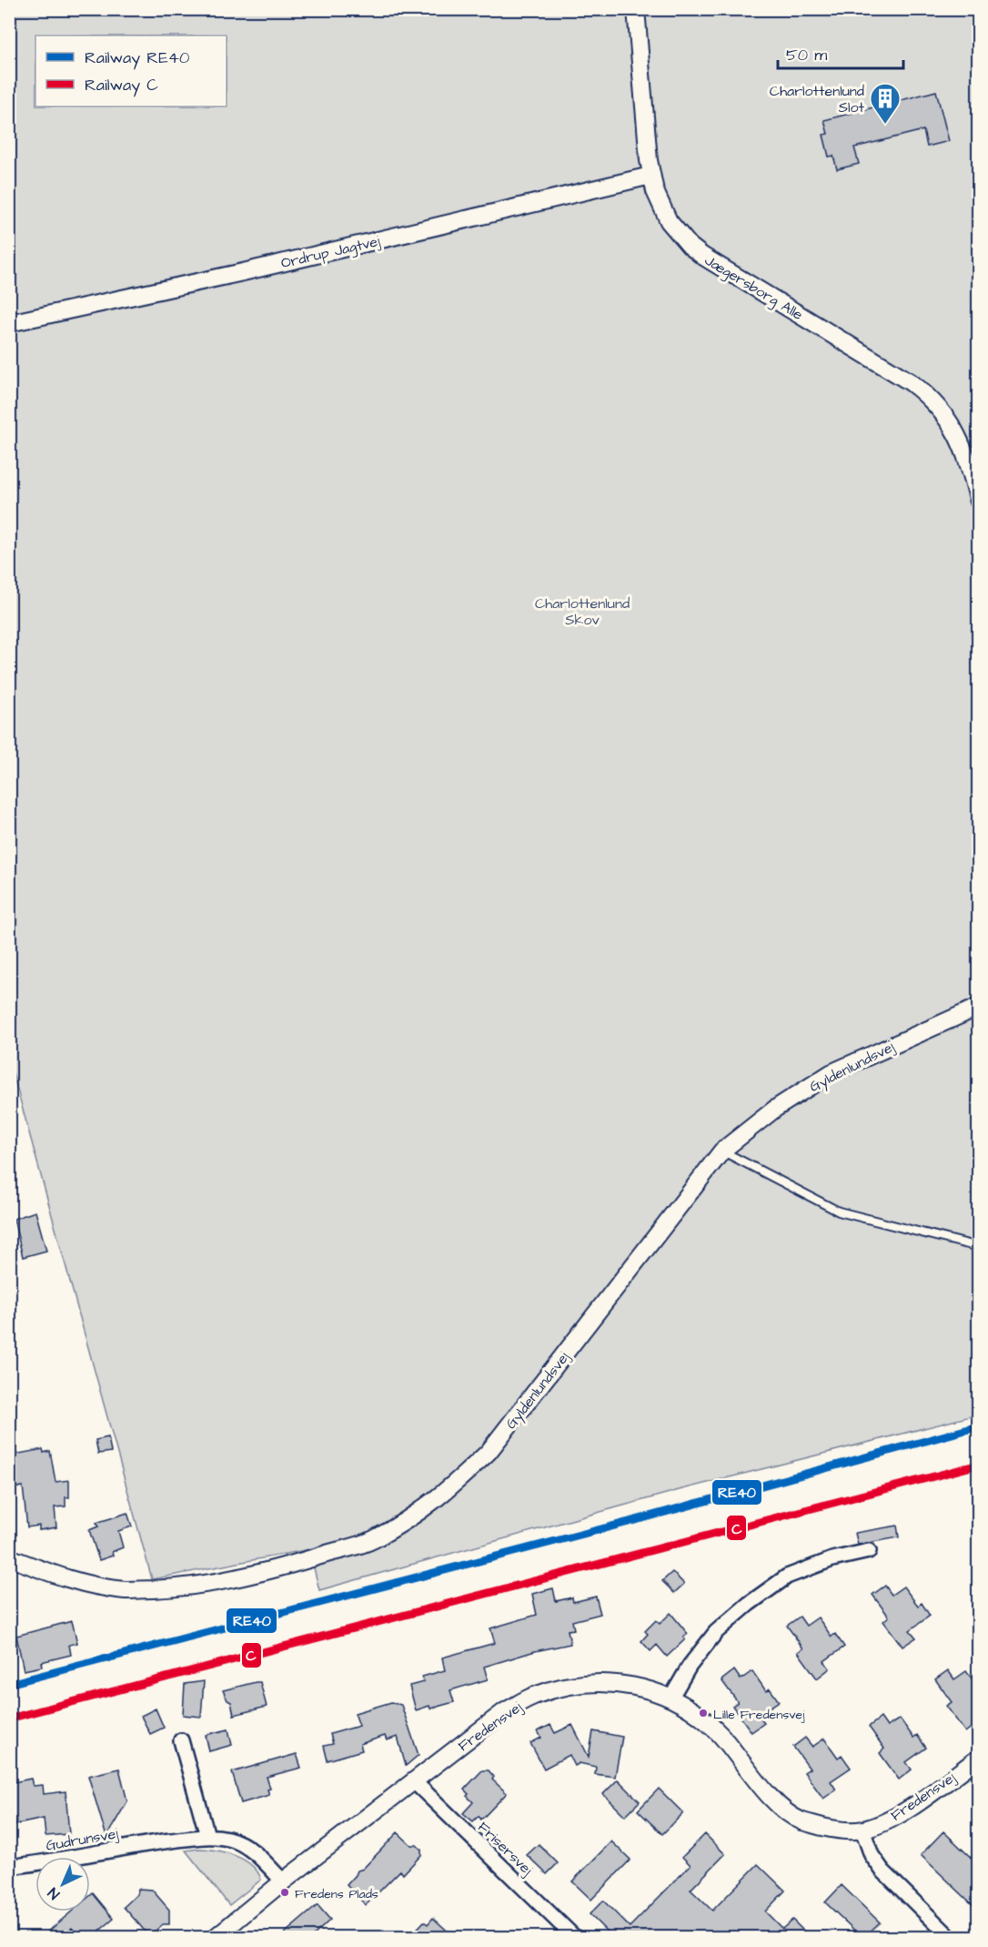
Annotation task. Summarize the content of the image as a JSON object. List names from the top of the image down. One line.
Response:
{"streets":{"street":["Ordrup Jagtvej","Jægersborg Alle","Gyldenlundsvej","Fredensvej","Gudrunsvej","Frisersvej"]},"crossings":[["Ordrup Jagtvej","Jægersborg Alle"],["Fredensvej","Frisersvej"]],"parks":["Charlottenlund Skov"],"places":{"building":["Charlottenlund Slot"],"other":["Lille Fredensvej","Fredens Plads"]},"lines":["rail line RE40","rail line C"],"legend":["Railway RE40","Railway C"],"scale_bar":"50 m","north":"bottom left"}
